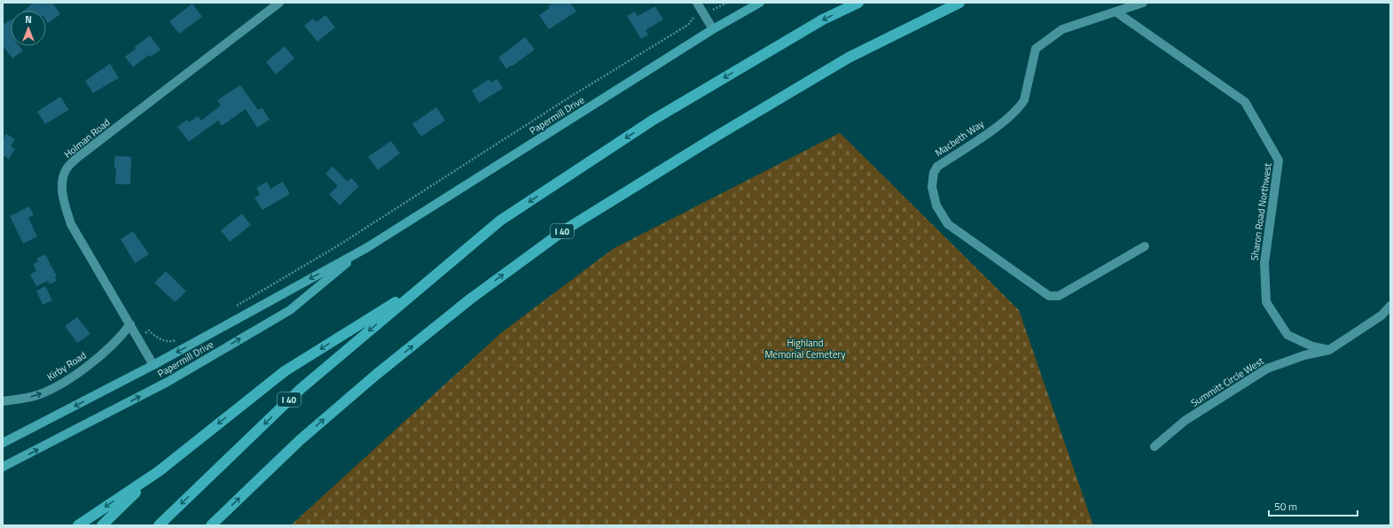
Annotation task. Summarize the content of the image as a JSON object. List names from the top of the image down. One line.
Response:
{"streets":{"highway":["I 40"],"main road":["Papermill Drive"],"street":["Holman Road","Macbeth Way","Sharon Road Northwest","Kirby Road","Summitt Circle West"]},"crossings":[["Papermill Drive","Holman Road"],["Holman Road","Kirby Road"],["Macbeth Way","Sharon Road Northwest"],["Sharon Road Northwest","Summitt Circle West"]],"one_way":["Kirby Road"],"parks":["Highland Memorial Cemetery"],"scale_bar":"50 m","north":"top"}
